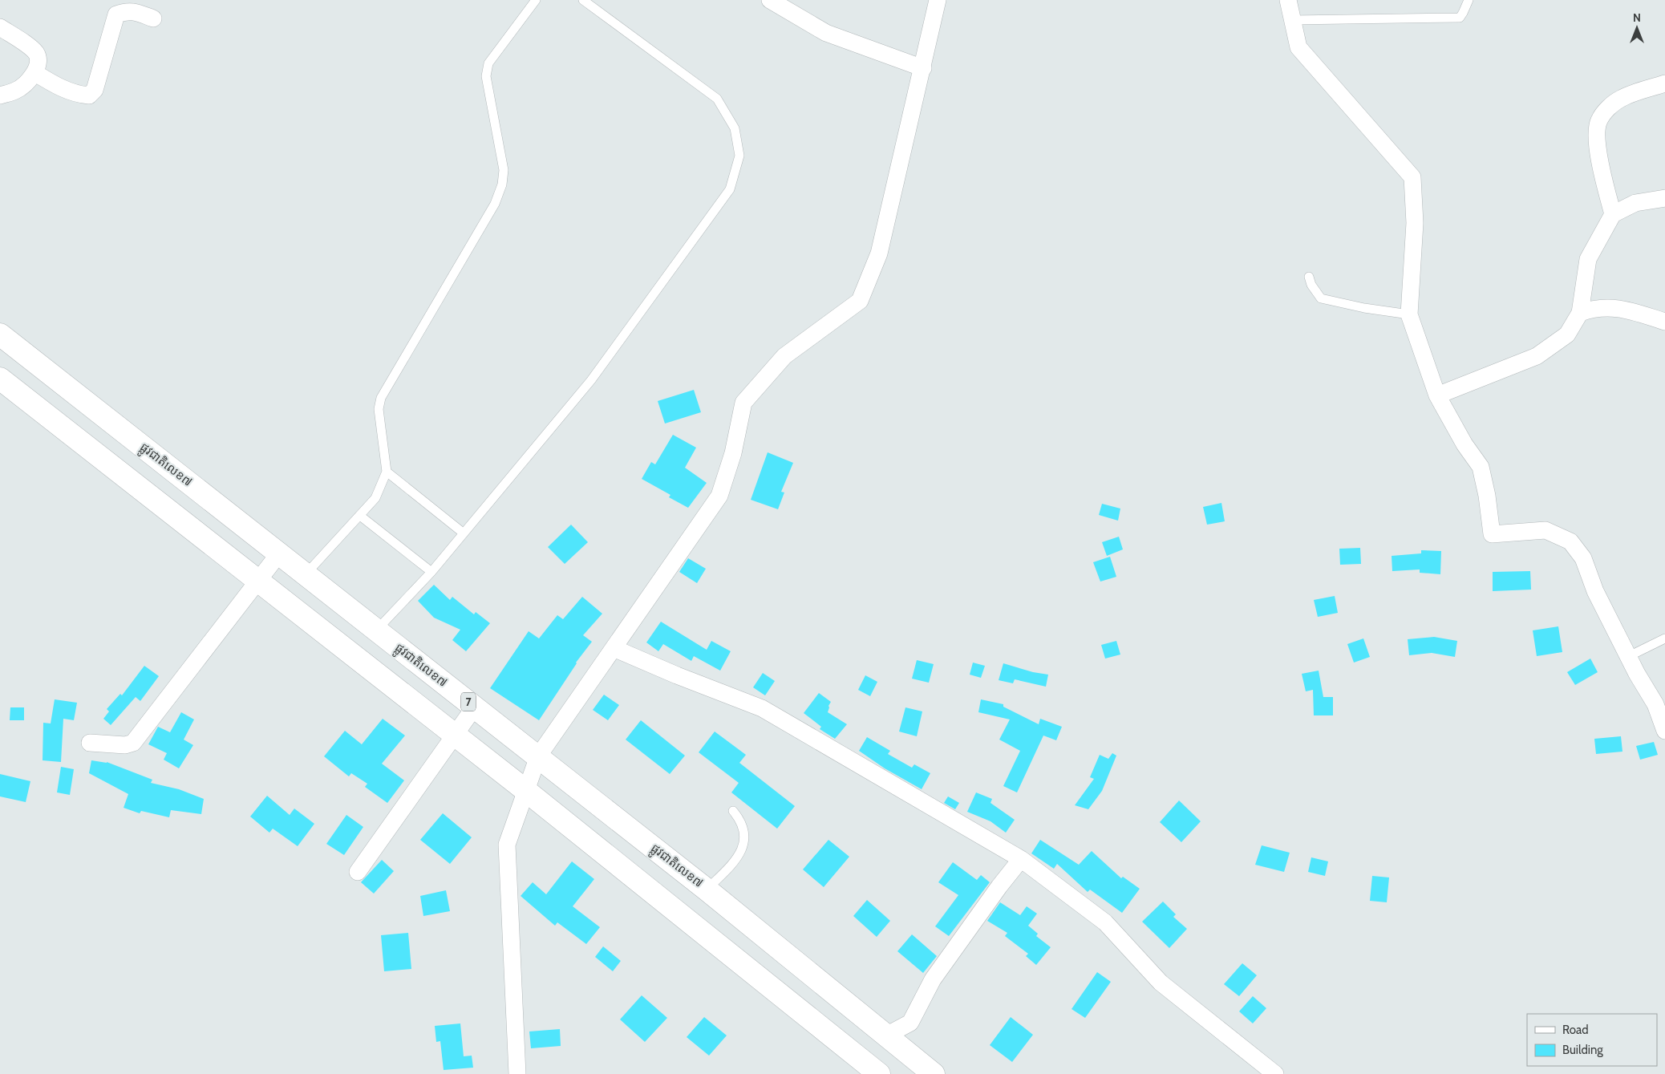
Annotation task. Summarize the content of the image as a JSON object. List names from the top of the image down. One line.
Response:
{"streets":{"highway":["ផ្លូវជាតិលេខ៧","7"]},"legend":["Road","Building"],"north":"top"}
